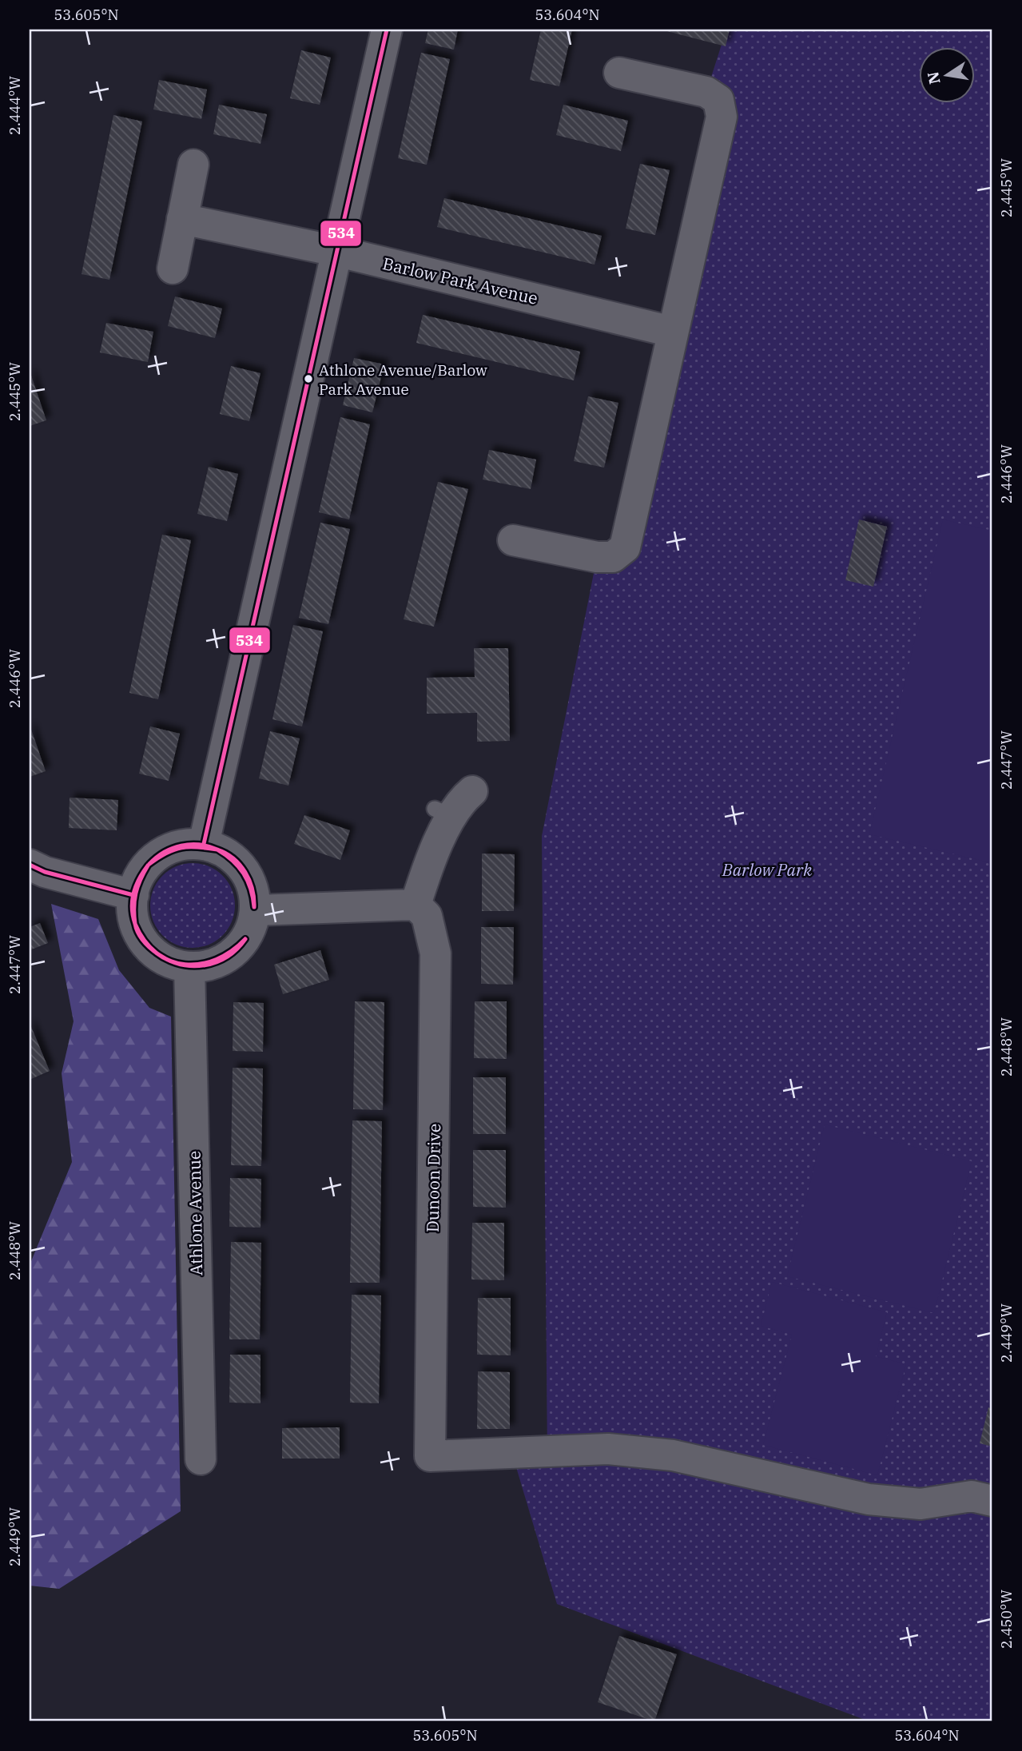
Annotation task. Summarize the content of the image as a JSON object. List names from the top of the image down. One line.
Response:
{"streets":{"street":["Barlow Park Avenue","Dunoon Drive","Athlone Avenue"]},"parks":["Barlow Park"],"places":["Athlone Avenue/Barlow Park Avenue"],"lines":["transit line 534"],"north":"left","coordinates":["53.605°N","53.604°N","2.444°W","2.445°W","2.446°W","2.447°W","2.448°W","2.449°W","2.450°W"]}
